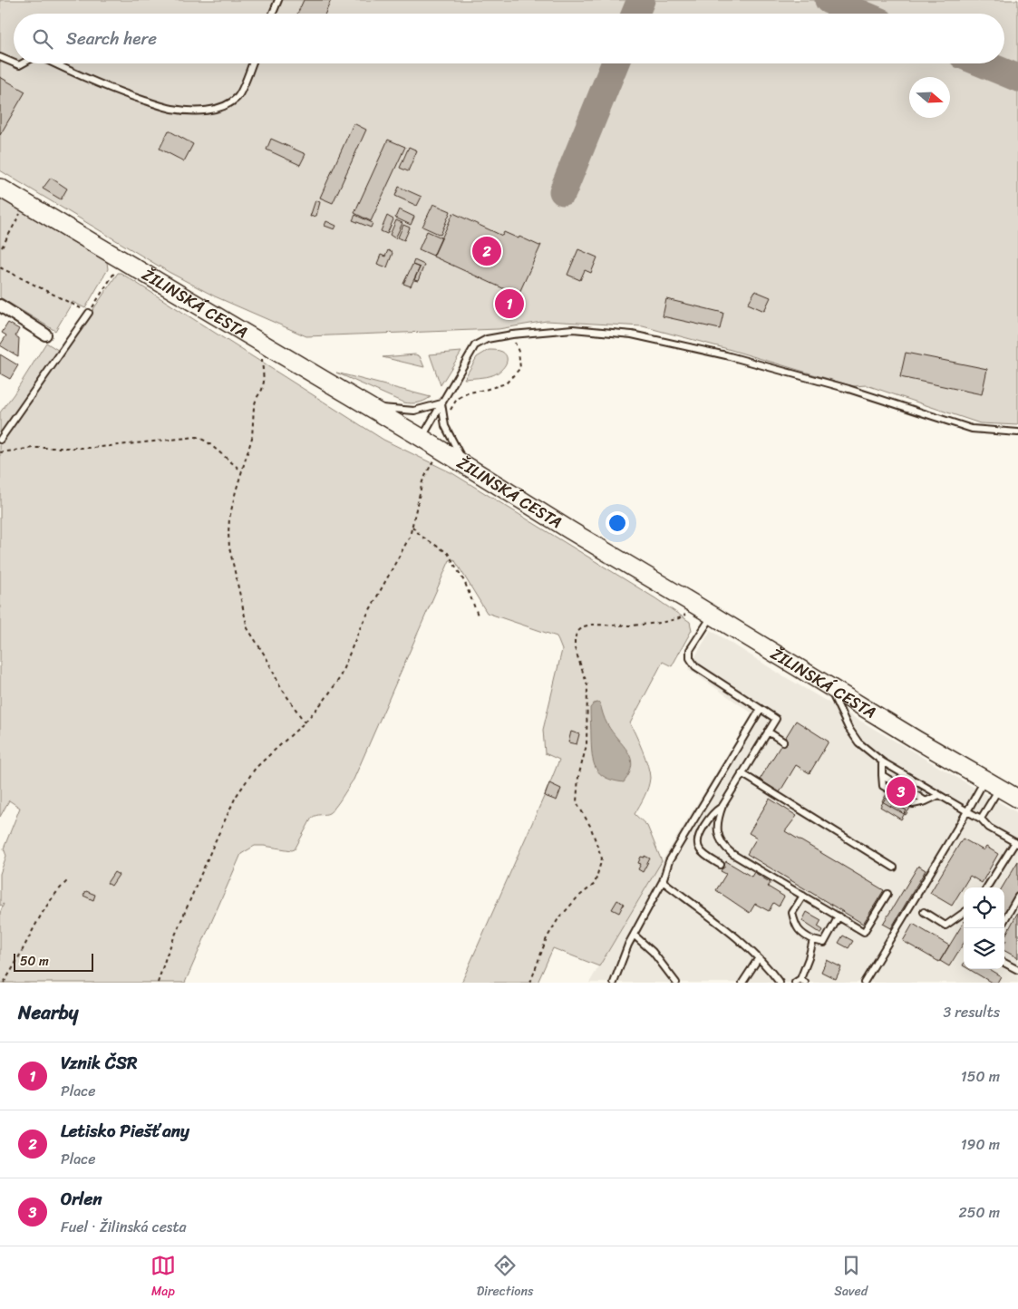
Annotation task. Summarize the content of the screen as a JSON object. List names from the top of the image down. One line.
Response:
{"streets":{"main road":["ŽILINSKÁ CESTA"]},"scale_bar":"50 m","north":"right","page":{"search":"Search here","pins":["2","1","3"],"scale":"50 m","heading":["Nearby","3 results"],"list":[{"mark":"1","name":"Vznik ČSR","note":"Place","value":"150 m"},{"mark":"2","name":"Letisko Piešťany","note":"Place","value":"190 m"},{"mark":"3","name":"Orlen","note":"Fuel · Žilinská cesta","value":"250 m"}],"nav":["Map","Directions","Saved"]}}
